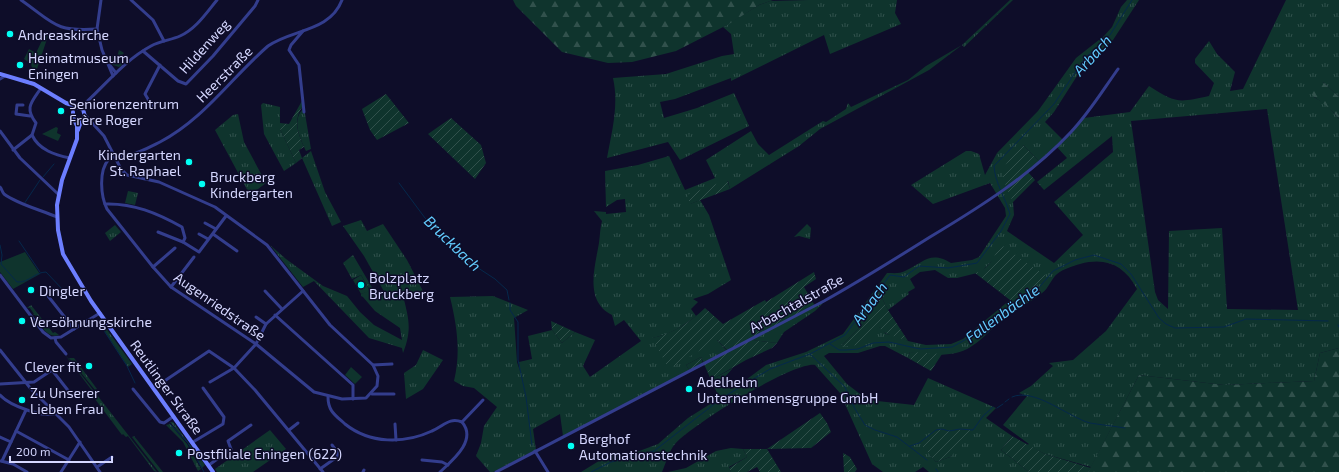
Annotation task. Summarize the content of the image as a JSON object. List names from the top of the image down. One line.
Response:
{"streets":{"main road":["Reutlinger Straße"],"street":["Hildenweg","Heerstraße","Arbachtalstraße","Augenriedstraße"]},"crossings":[["Heerstraße","Augenriedstraße"]],"water":["Arbach","Bruckbach","Fallenbächle"],"places":["Andreaskirche","Heimatmuseum Eningen","Seniorenzentrum Frère Roger","Kindergarten St. Raphael","Bruckberg Kindergarten","Bolzplatz Bruckberg","Dingler","Versöhnungskirche","Clever fit","Adelhelm Unternehmensgruppe GmbH","Zu Unserer Lieben Frau","Berghof Automationstechnik","Postfiliale Eningen (622)"],"scale_bar":"200 m"}
